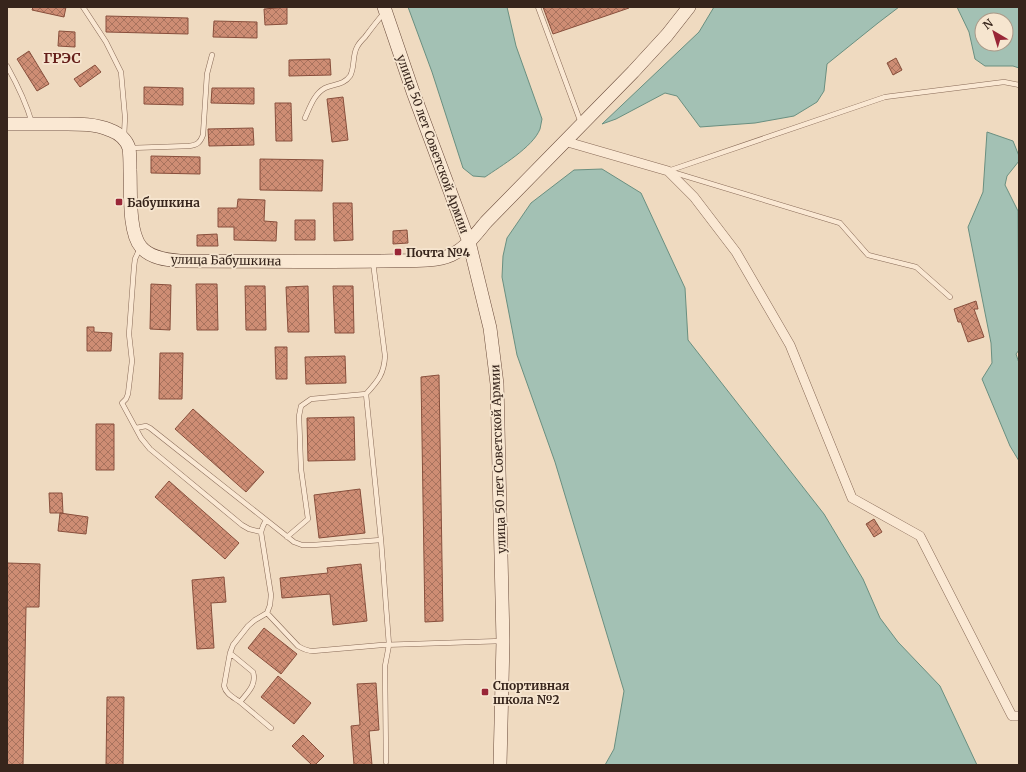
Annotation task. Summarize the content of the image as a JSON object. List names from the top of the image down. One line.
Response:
{"streets":{"street":["улица 50 лет Советской Армии","улица Бабушкина"]},"crossings":[["улица 50 лет Советской Армии","улица Бабушкина"]],"districts":["ГРЭС"],"places":{"transit":["Бабушкина","Почта №4","Спортивная школа №2"]},"north":"top left"}
